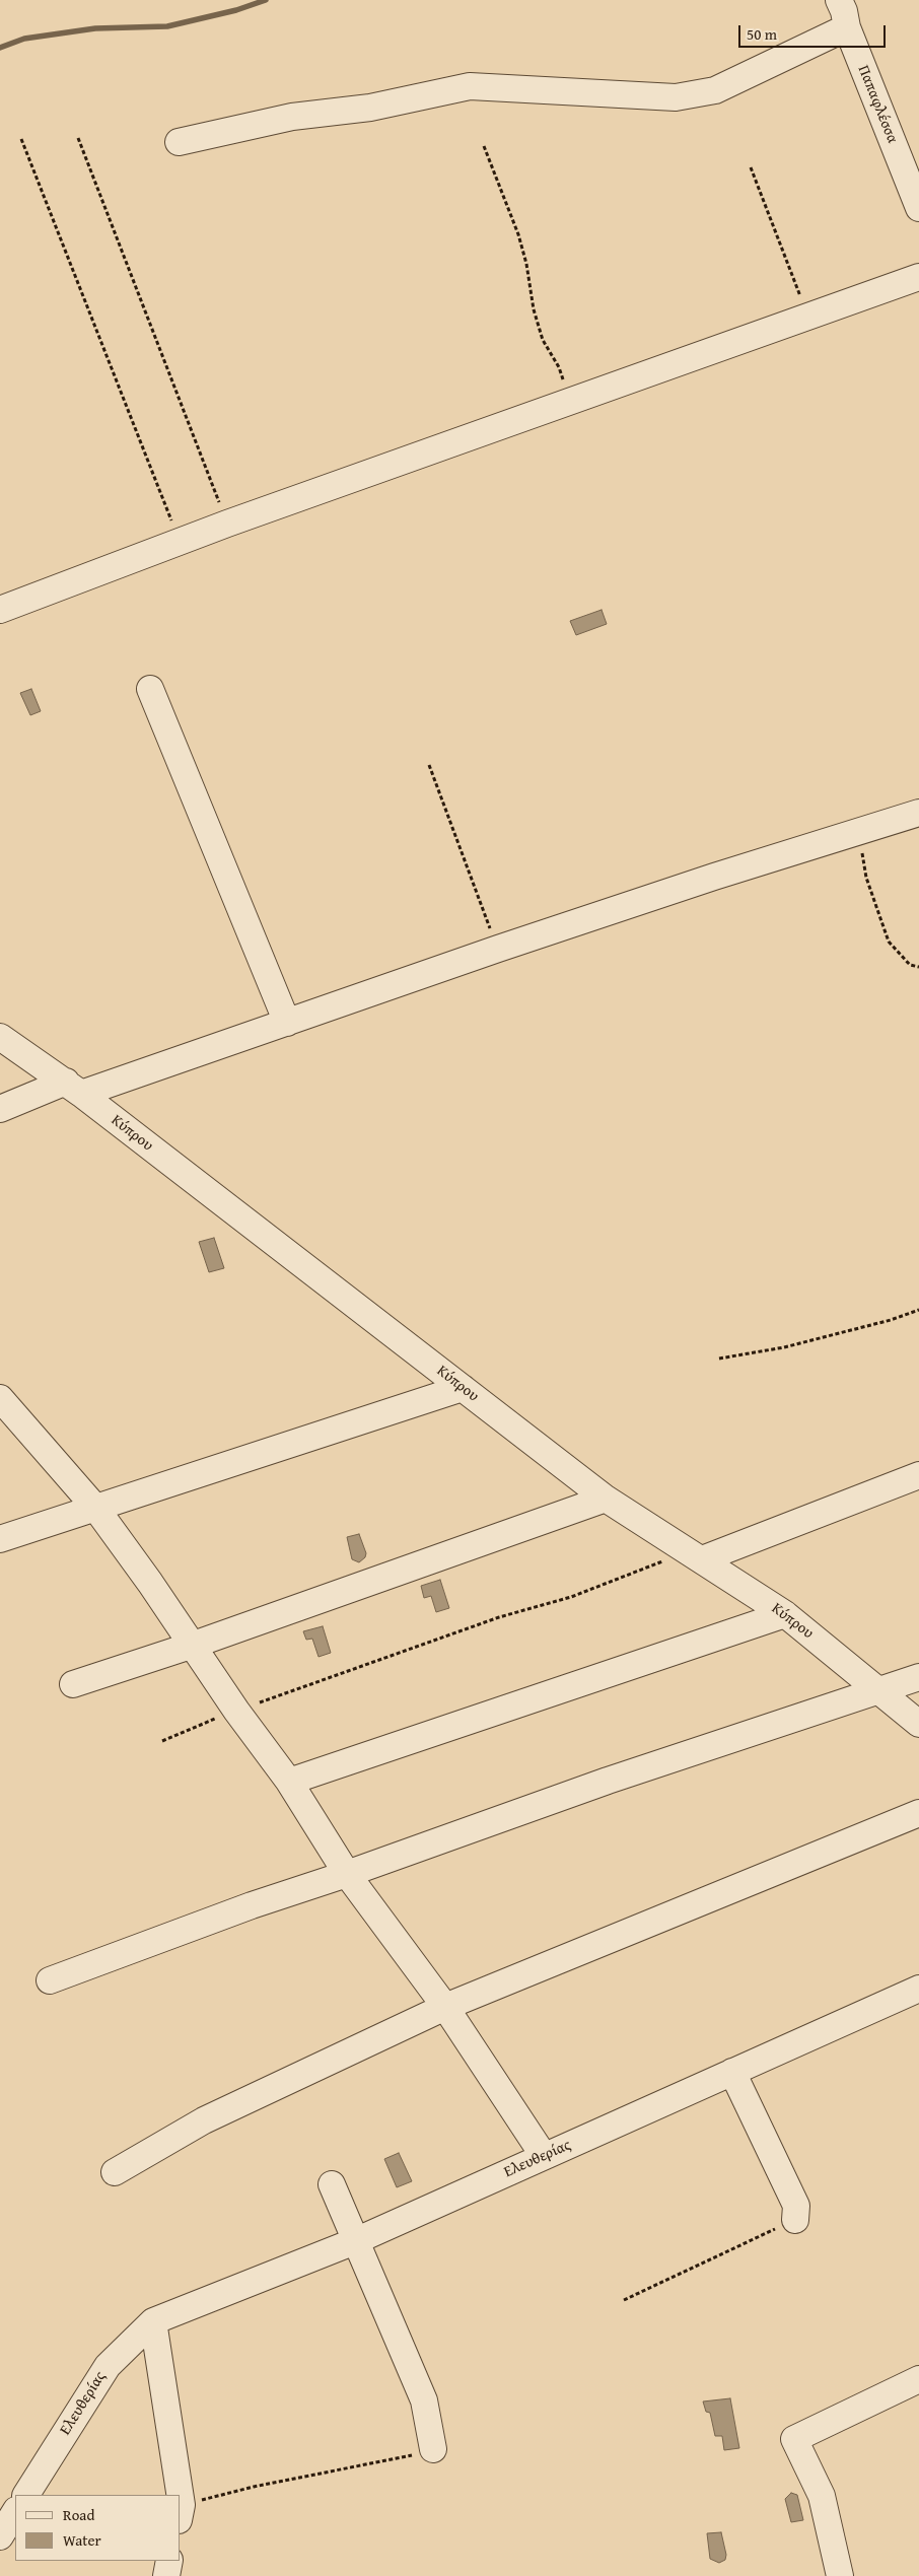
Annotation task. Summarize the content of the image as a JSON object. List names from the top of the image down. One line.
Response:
{"streets":{"street":["Παπαφλέσσα","Κύπρου","Ελευθερίας"]},"legend":["Road","Water"],"scale_bar":"50 m"}
